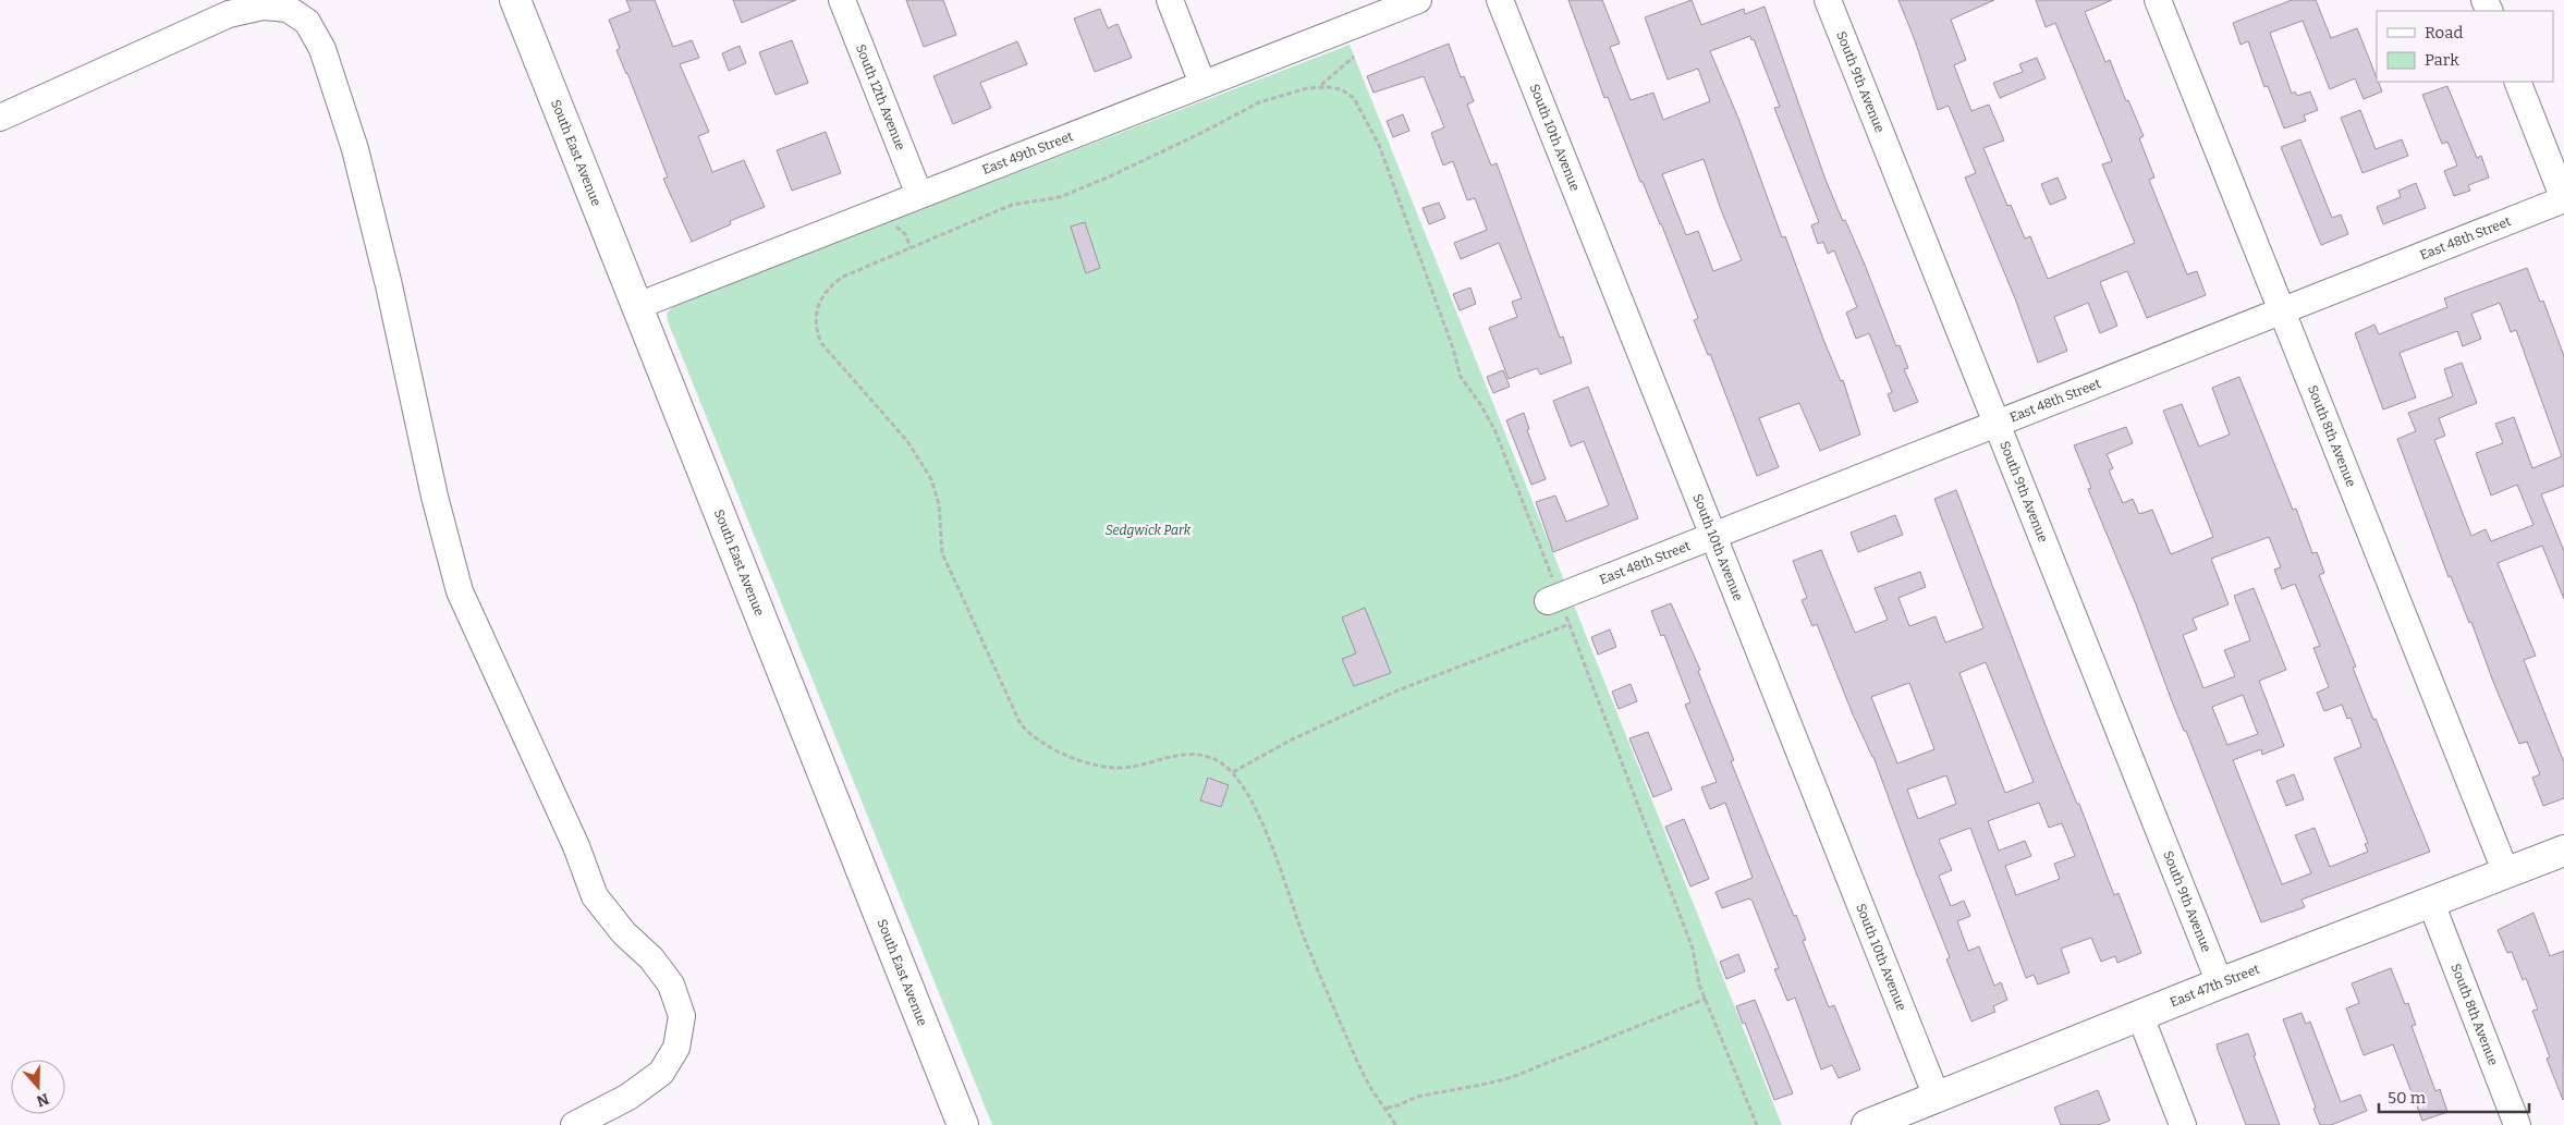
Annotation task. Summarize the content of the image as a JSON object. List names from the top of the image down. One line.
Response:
{"streets":{"main road":["South East Avenue","East 47th Street"],"street":["South 9th Avenue","South 12th Avenue","South 10th Avenue","East 49th Street","East 48th Street","South 8th Avenue"]},"crossings":[["South 9th Avenue","East 48th Street"],["South 9th Avenue","East 47th Street"],["South 12th Avenue","East 49th Street"],["South 10th Avenue","East 48th Street"],["South 10th Avenue","East 47th Street"],["South East Avenue","East 49th Street"],["East 48th Street","South 8th Avenue"],["South 8th Avenue","East 47th Street"]],"parks":["Sedgwick Park"],"legend":["Road","Park"],"scale_bar":"50 m","north":"bottom"}
